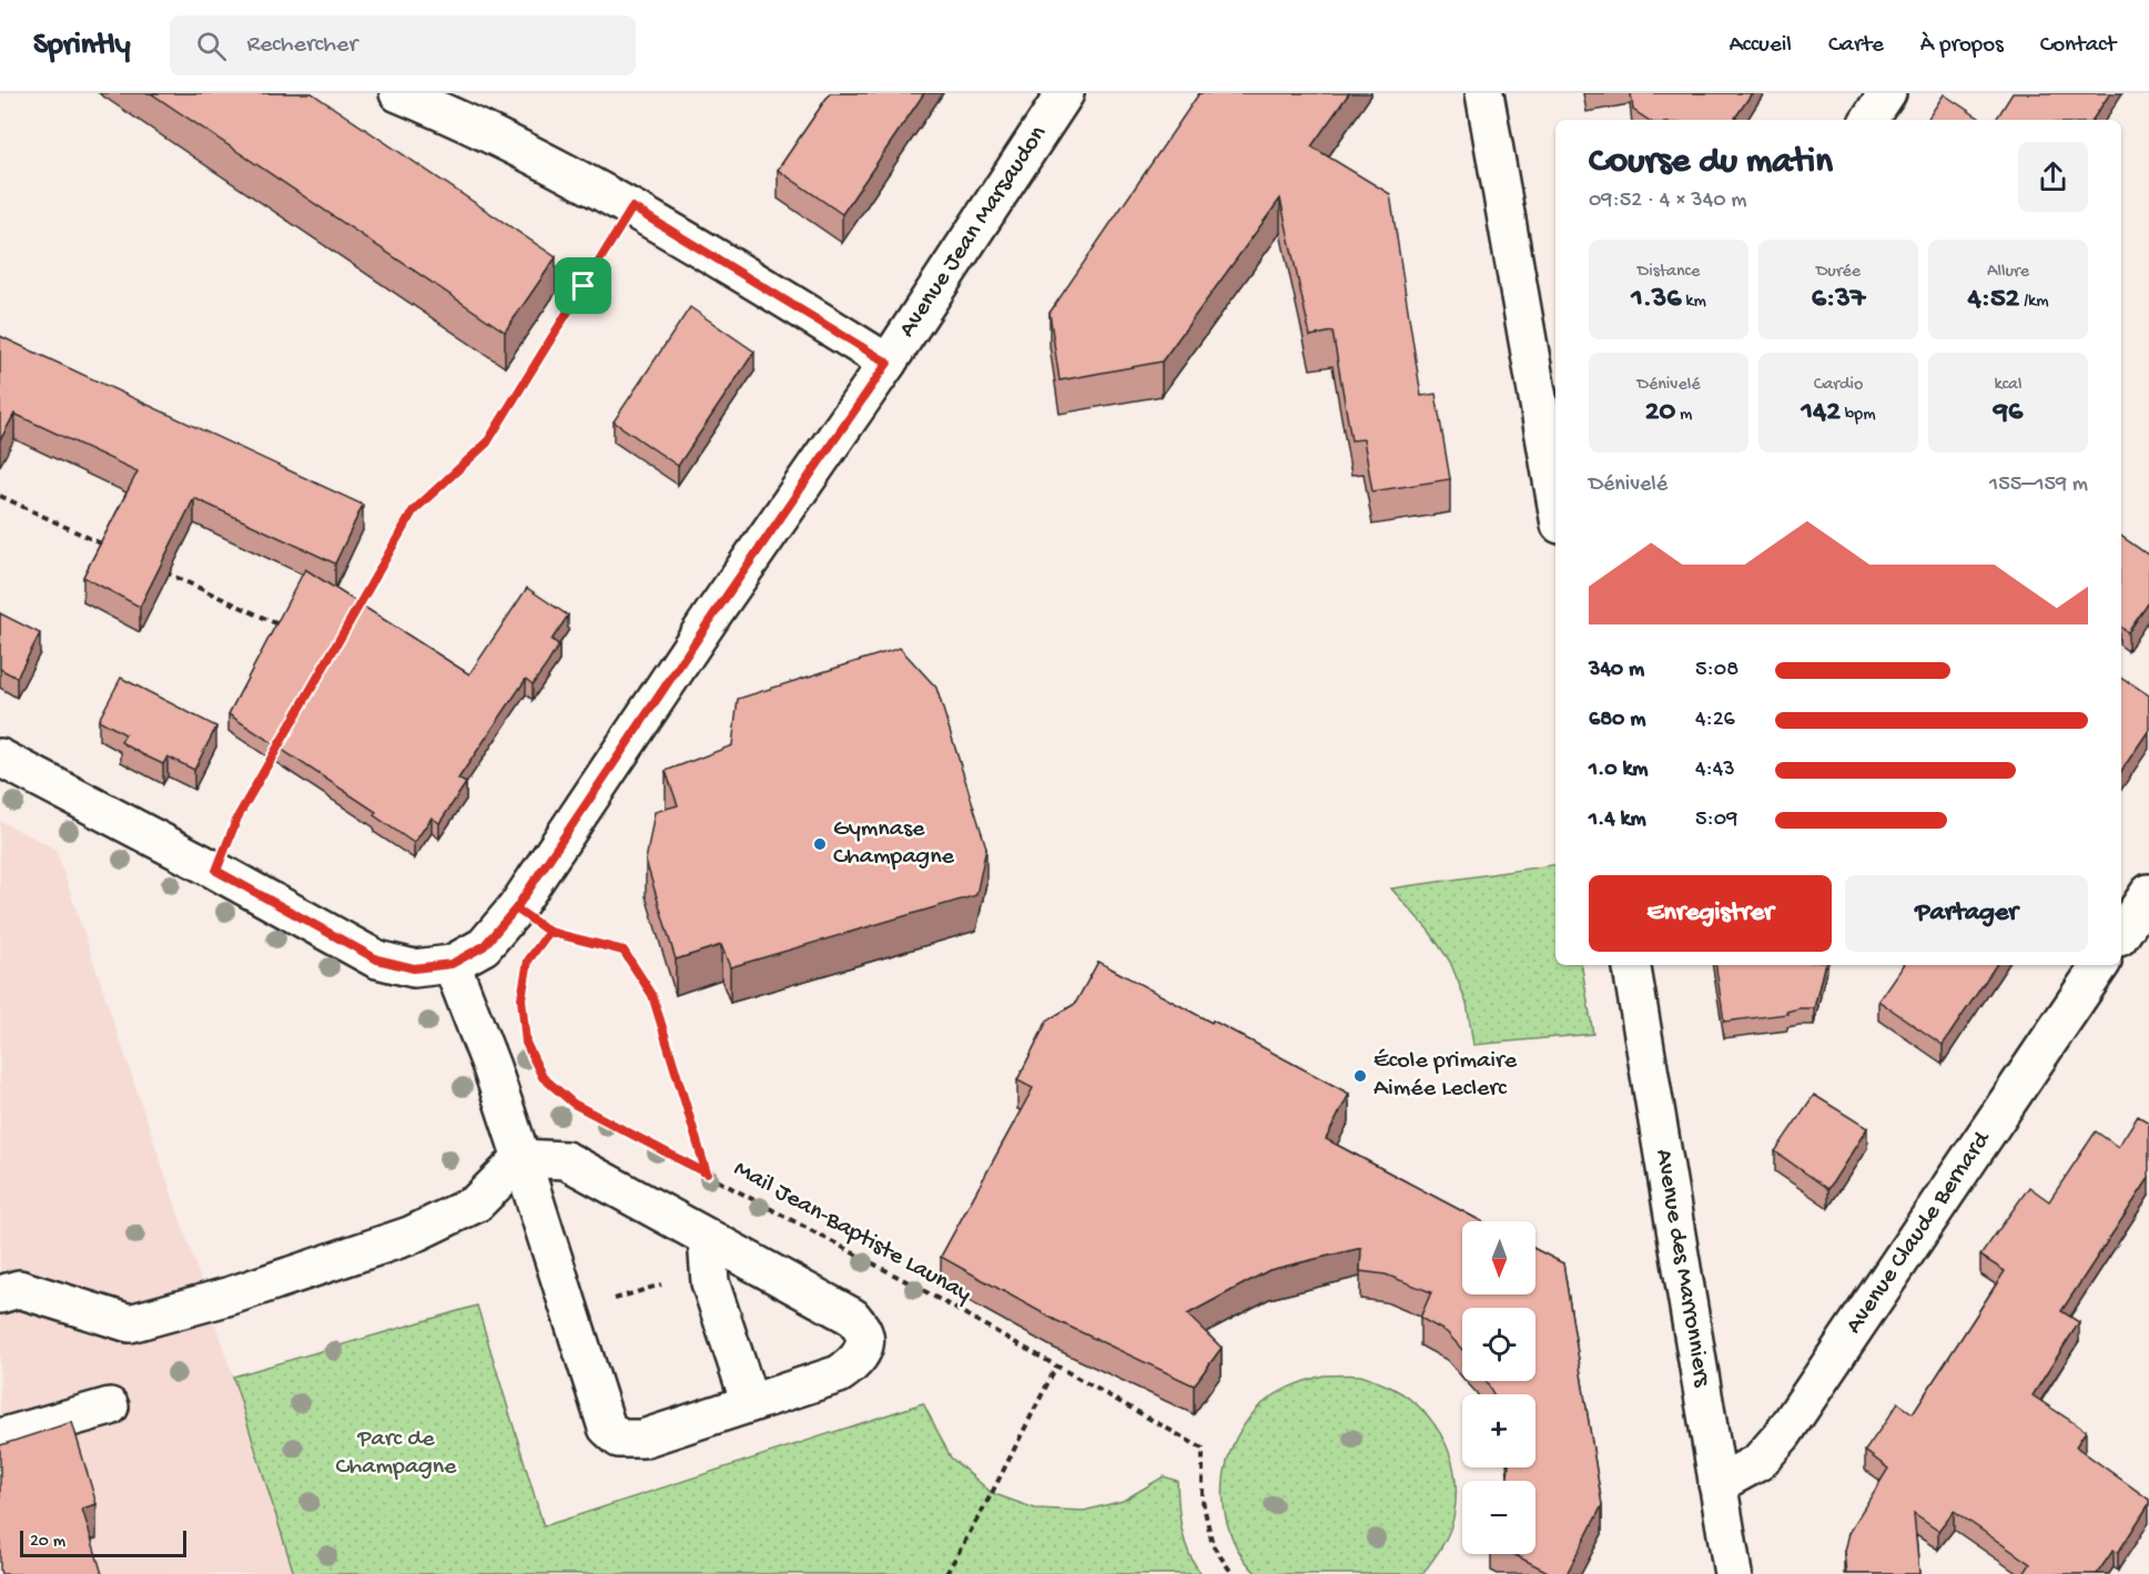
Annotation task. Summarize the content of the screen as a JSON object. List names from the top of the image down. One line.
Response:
{"streets":{"street":["Avenue Jean Marsaudon","Avenue Claude Bernard","Avenue des Marronniers"],"path":["Mail Jean-Baptiste Launay"]},"crossings":[["Avenue Claude Bernard","Avenue des Marronniers"]],"parks":["Parc de Champagne"],"places":["Gymnase Champagne","École primaire Aimée Leclerc"],"scale_bar":"20 m","north":"bottom","page":{"header":"Sprintly","search":"Rechercher","nav":["Accueil","Carte","À propos","Contact"],"heading":["Course du matin","09:52 · 4 × 340 m"],"stats":[["Distance","1.36 km"],["Durée","6:37"],["Allure","4:52 /km"],["Dénivelé","20 m"],["Cardio","142 bpm"],["kcal","96"]],"chart":["Dénivelé","155–159 m"],"list":[{"name":"340 m","note":"5:08"},{"name":"680 m","note":"4:26"},{"name":"1.0 km","note":"4:43"},{"name":"1.4 km","note":"5:09"}],"buttons":["Enregistrer","Partager"],"map_buttons":["+","−"],"scale":"20 m"}}
